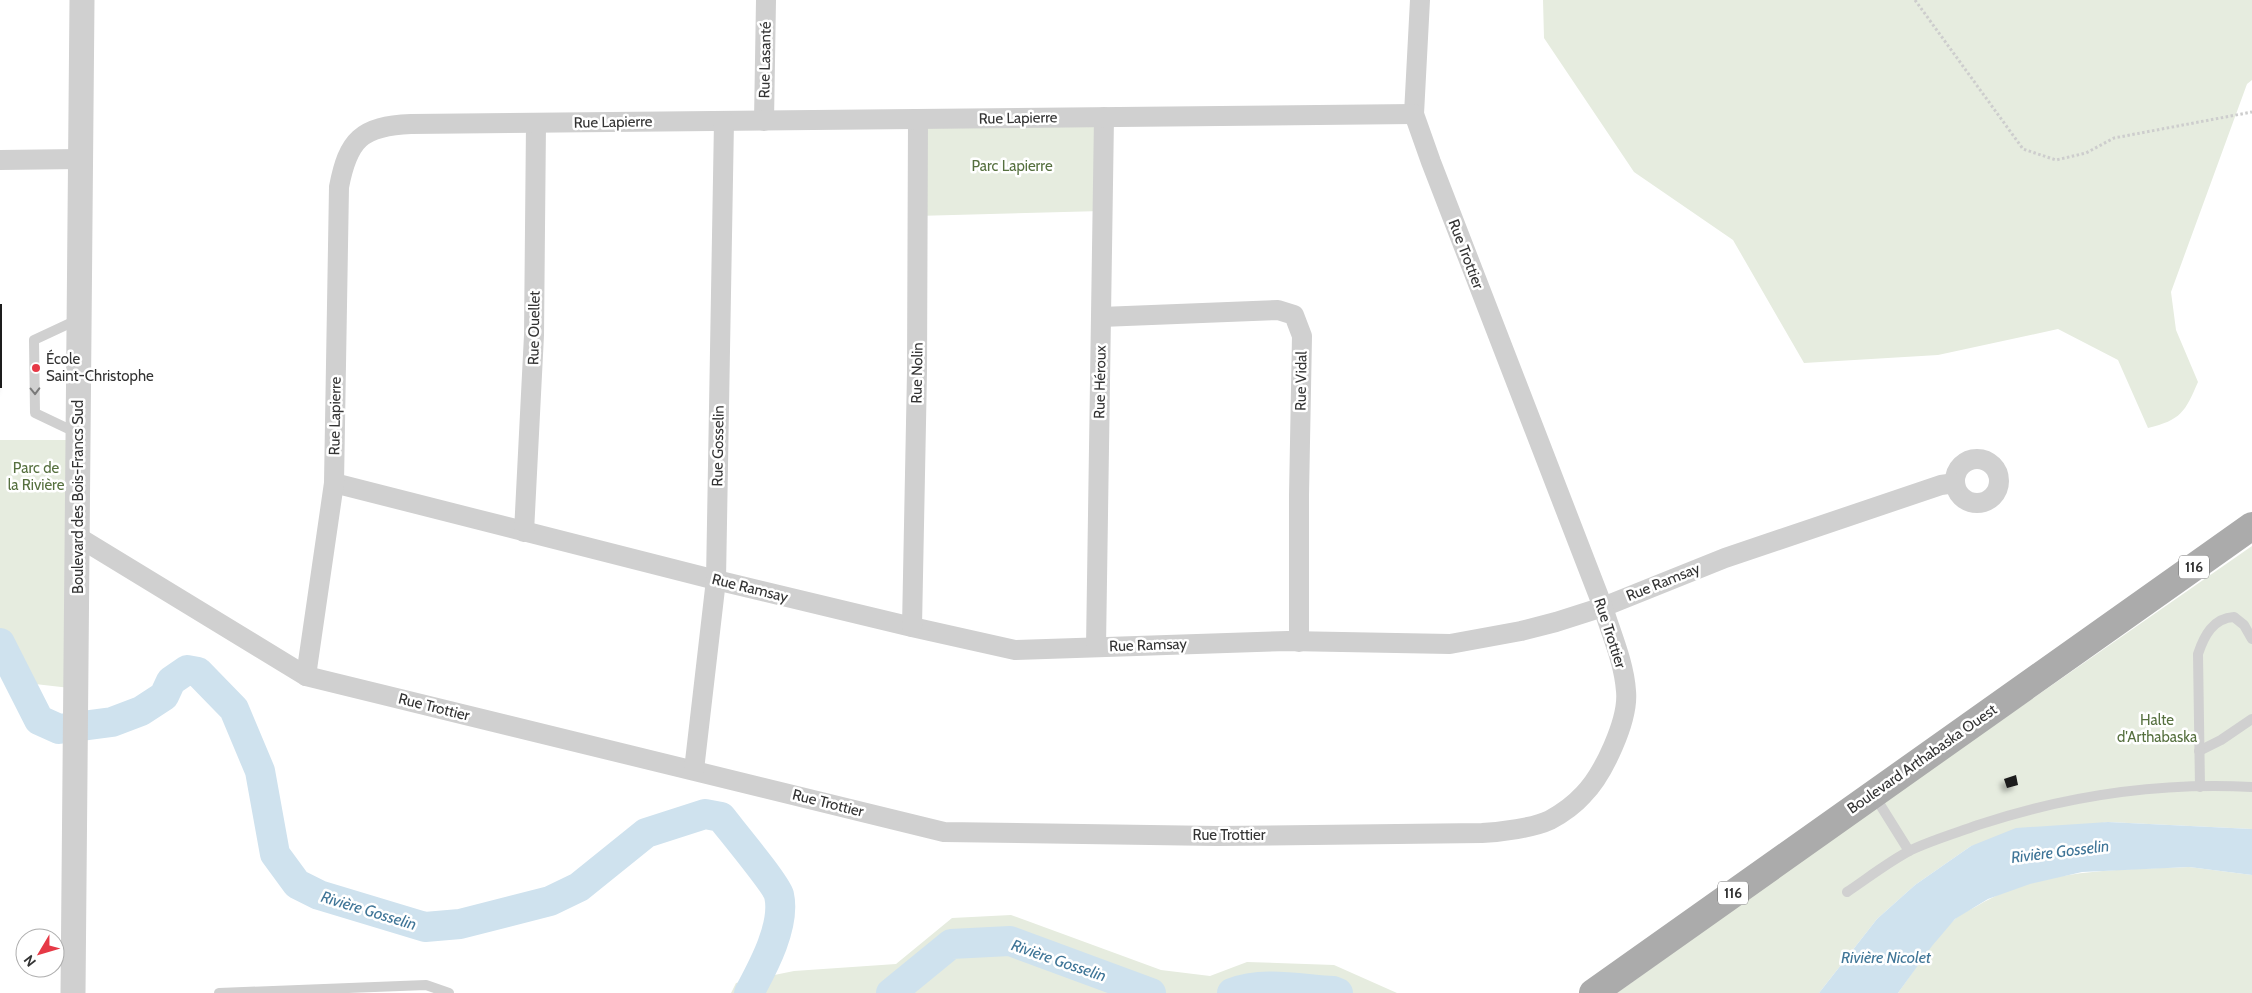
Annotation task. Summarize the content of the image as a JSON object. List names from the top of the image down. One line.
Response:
{"streets":{"main road":["116","Boulevard Arthabaska Ouest"],"street":["Rue Lasanté","Rue Lapierre","Rue Trottier","Rue Ouellet","Rue Nolin","Rue Vidal","Rue Héroux","Rue Gosselin","Boulevard des Bois-Francs Sud","Rue Ramsay"]},"crossings":[["Rue Lasanté","Rue Lapierre"],["Rue Lapierre","Rue Trottier"],["Rue Lapierre","Rue Ouellet"],["Rue Lapierre","Rue Nolin"],["Rue Lapierre","Rue Héroux"],["Rue Lapierre","Rue Gosselin"],["Rue Lapierre","Rue Ramsay"],["Rue Trottier","Rue Gosselin"],["Rue Trottier","Boulevard des Bois-Francs Sud"],["Rue Trottier","Rue Ramsay"],["Rue Ouellet","Rue Ramsay"],["Rue Nolin","Rue Ramsay"],["Rue Vidal","Rue Héroux"],["Rue Vidal","Rue Ramsay"],["Rue Héroux","Rue Ramsay"],["Rue Gosselin","Rue Ramsay"]],"water":["Rivière Gosselin","Rivière Nicolet"],"parks":["Parc Lapierre","Parc de la Rivière","Halte d'Arthabaska"],"places":["École Saint-Christophe"],"north":"bottom left"}
